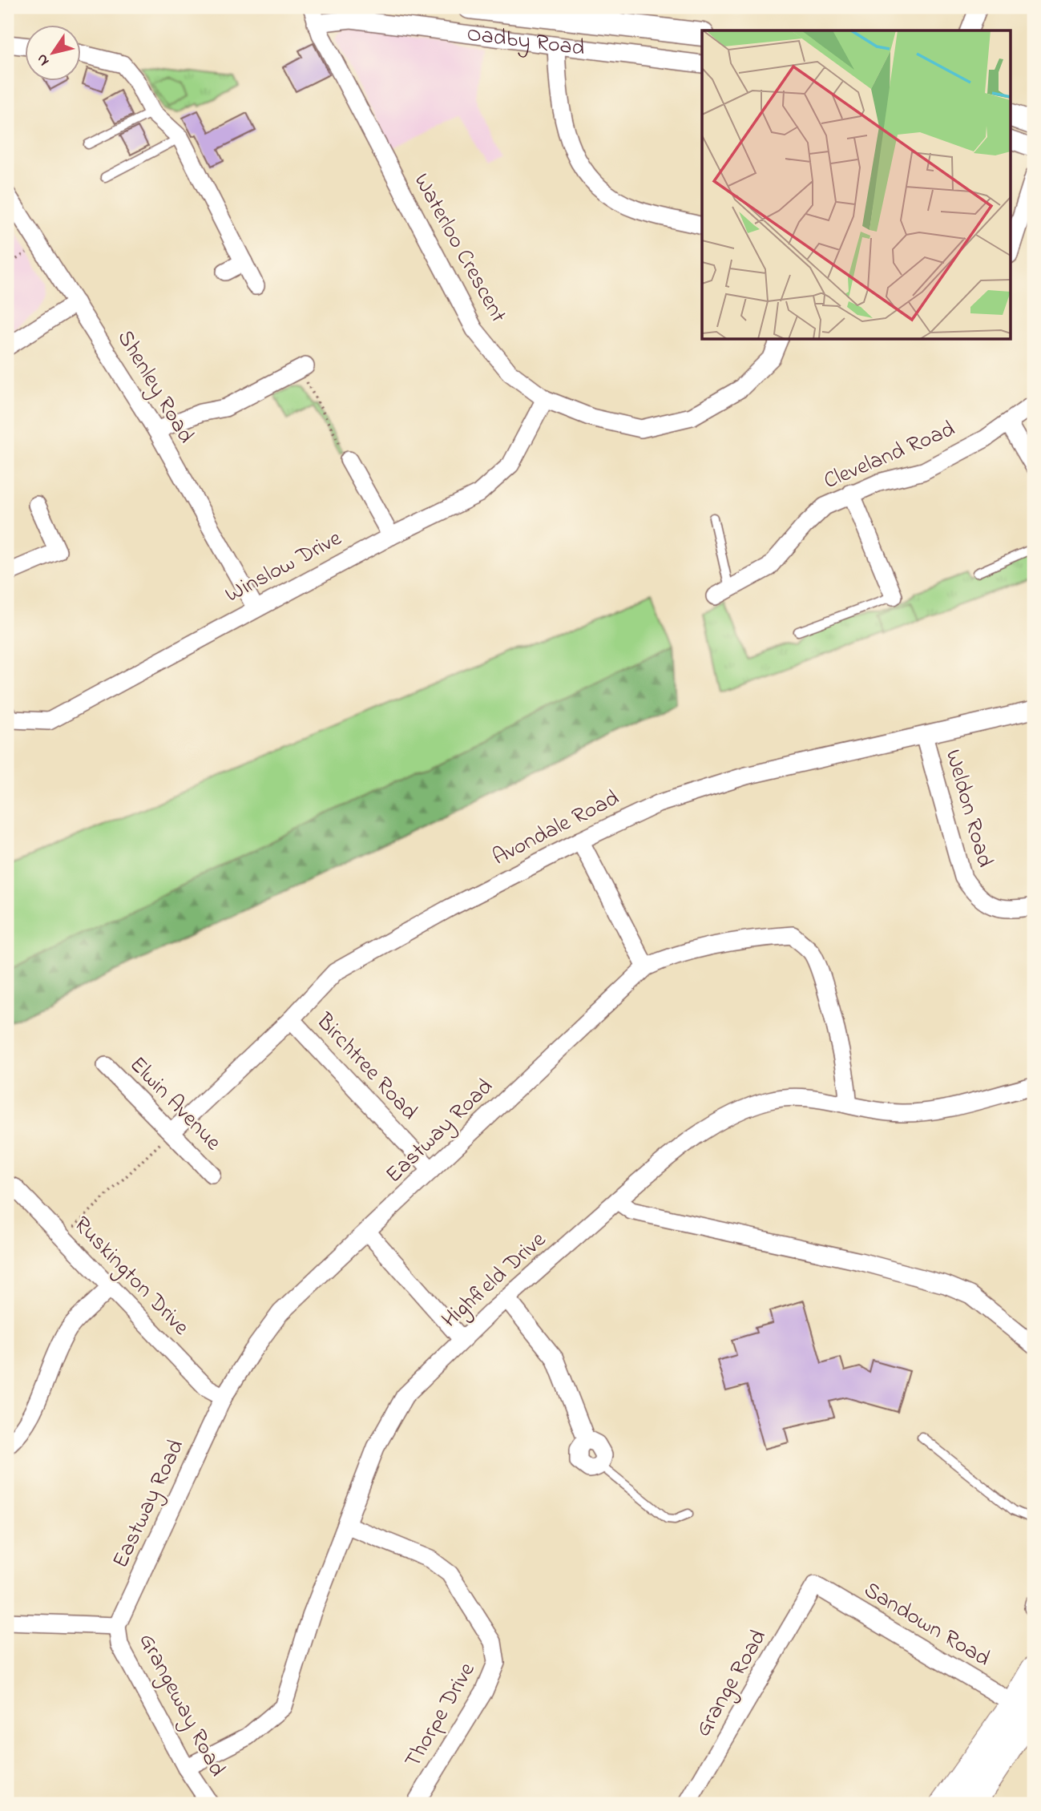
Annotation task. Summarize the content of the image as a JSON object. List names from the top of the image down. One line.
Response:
{"streets":{"main road":["Oadby Road"],"street":["Waterloo Crescent","Shenley Road","Cleveland Road","Winslow Drive","Weldon Road","Avondale Road","Birchtree Road","Elwin Avenue","Eastway Road","Ruskington Drive","Highfield Drive","Sandown Road","Grange Road","Grangeway Road","Thorpe Drive"]},"crossings":[["Oadby Road","Waterloo Crescent"],["Waterloo Crescent","Winslow Drive"],["Shenley Road","Winslow Drive"],["Weldon Road","Avondale Road"],["Avondale Road","Birchtree Road"],["Avondale Road","Elwin Avenue"],["Birchtree Road","Eastway Road"],["Eastway Road","Ruskington Drive"],["Eastway Road","Highfield Drive"],["Eastway Road","Grangeway Road"],["Highfield Drive","Grangeway Road"],["Highfield Drive","Thorpe Drive"],["Sandown Road","Grange Road"]],"north":"bottom left"}
